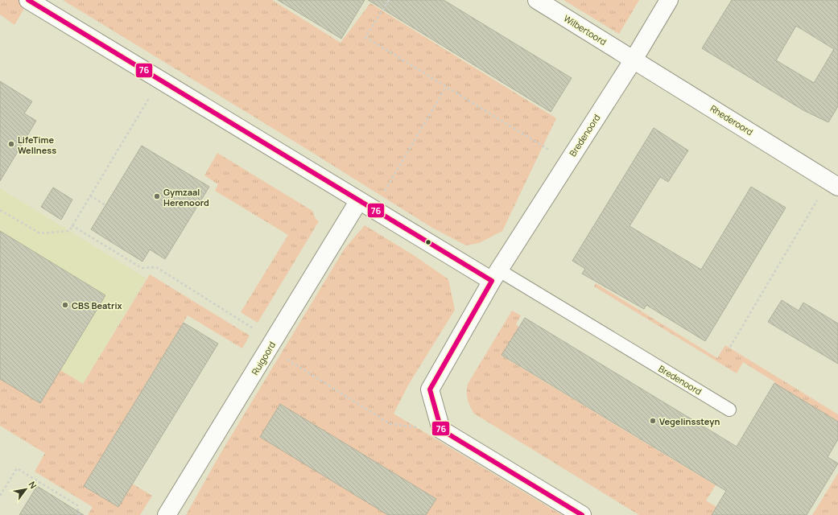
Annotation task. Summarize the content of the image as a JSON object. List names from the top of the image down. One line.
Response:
{"streets":{"street":["Wilbertoord","Rhederoord","Bredenoord","Ruigoord"]},"crossings":[["Wilbertoord","Rhederoord"],["Wilbertoord","Bredenoord"],["Rhederoord","Bredenoord"]],"places":["LifeTime Wellness","Gymzaal Herenoord","CBS Beatrix","Vegelinssteyn"],"lines":["transit line 76"],"north":"top right"}
